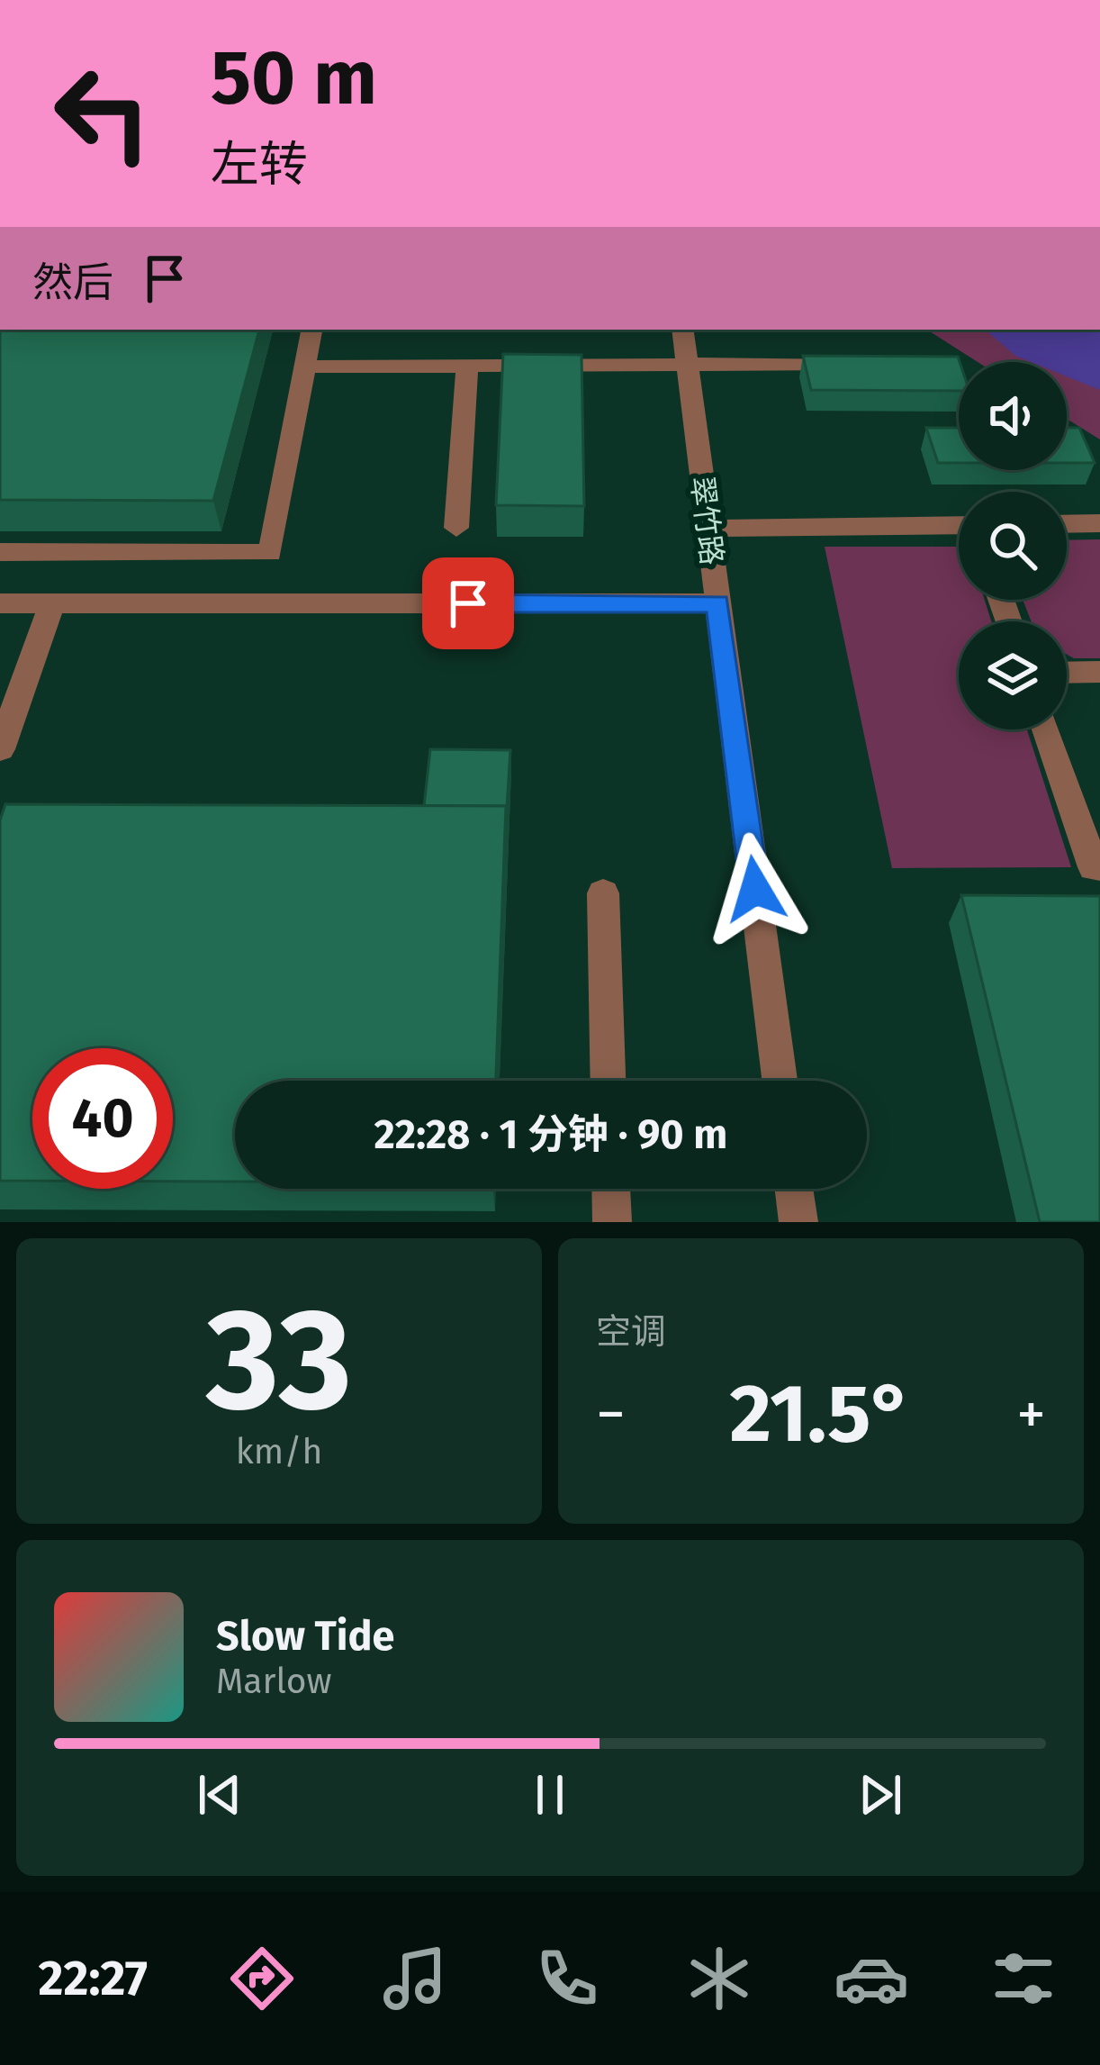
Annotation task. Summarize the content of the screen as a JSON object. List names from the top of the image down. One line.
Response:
{"streets":{"street":["翠竹路"]},"page":{"turn":["50 m","左转"],"then":"然后","limit":"40","trip":"22:28 · 1 分钟 · 90 m","tile":[["33","km/h"],"空调"],"heat":["−","21.5°","+"],"song":["Slow Tide","Marlow"],"tabs":"22:27"}}
